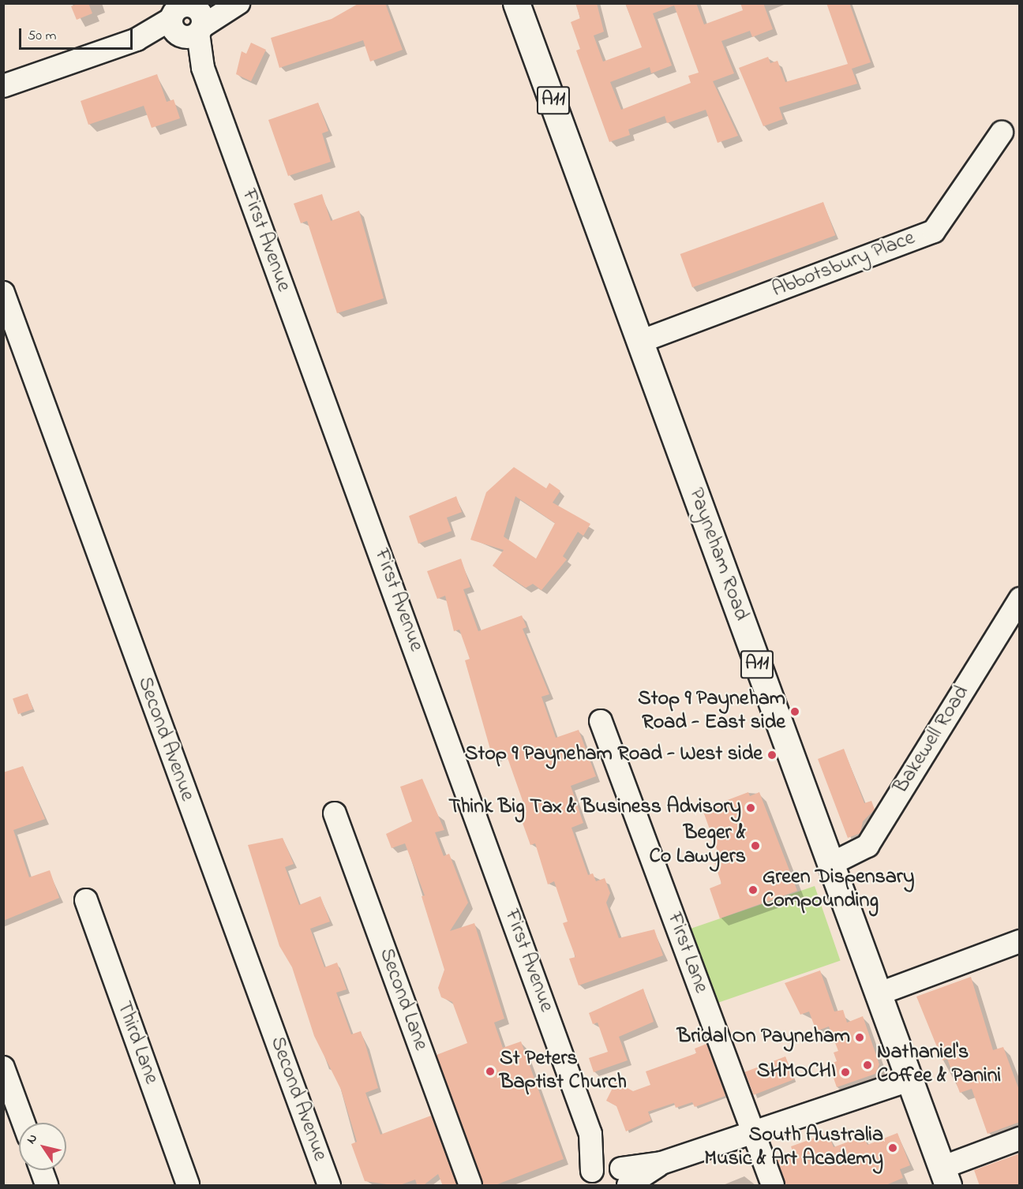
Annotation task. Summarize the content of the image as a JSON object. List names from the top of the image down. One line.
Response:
{"streets":{"main road":["A11","Payneham Road"],"street":["First Avenue","Abbotsbury Place","Second Avenue","Bakewell Road","First Lane","Second Lane","Third Lane"]},"crossings":[["Abbotsbury Place","Payneham Road"],["Payneham Road","Bakewell Road"]],"places":["Stop 9 Payneham Road - East side","Stop 9 Payneham Road - West side","Think Big Tax & Business Advisory","Beger & Co Lawyers","Green Dispensary Compounding","Bridal On Payneham","Nathaniel's Coffee & Panini","St Peters Baptist Church","SHMOCHI","South Australia Music & Art Academy"],"scale_bar":"50 m","north":"top left"}
